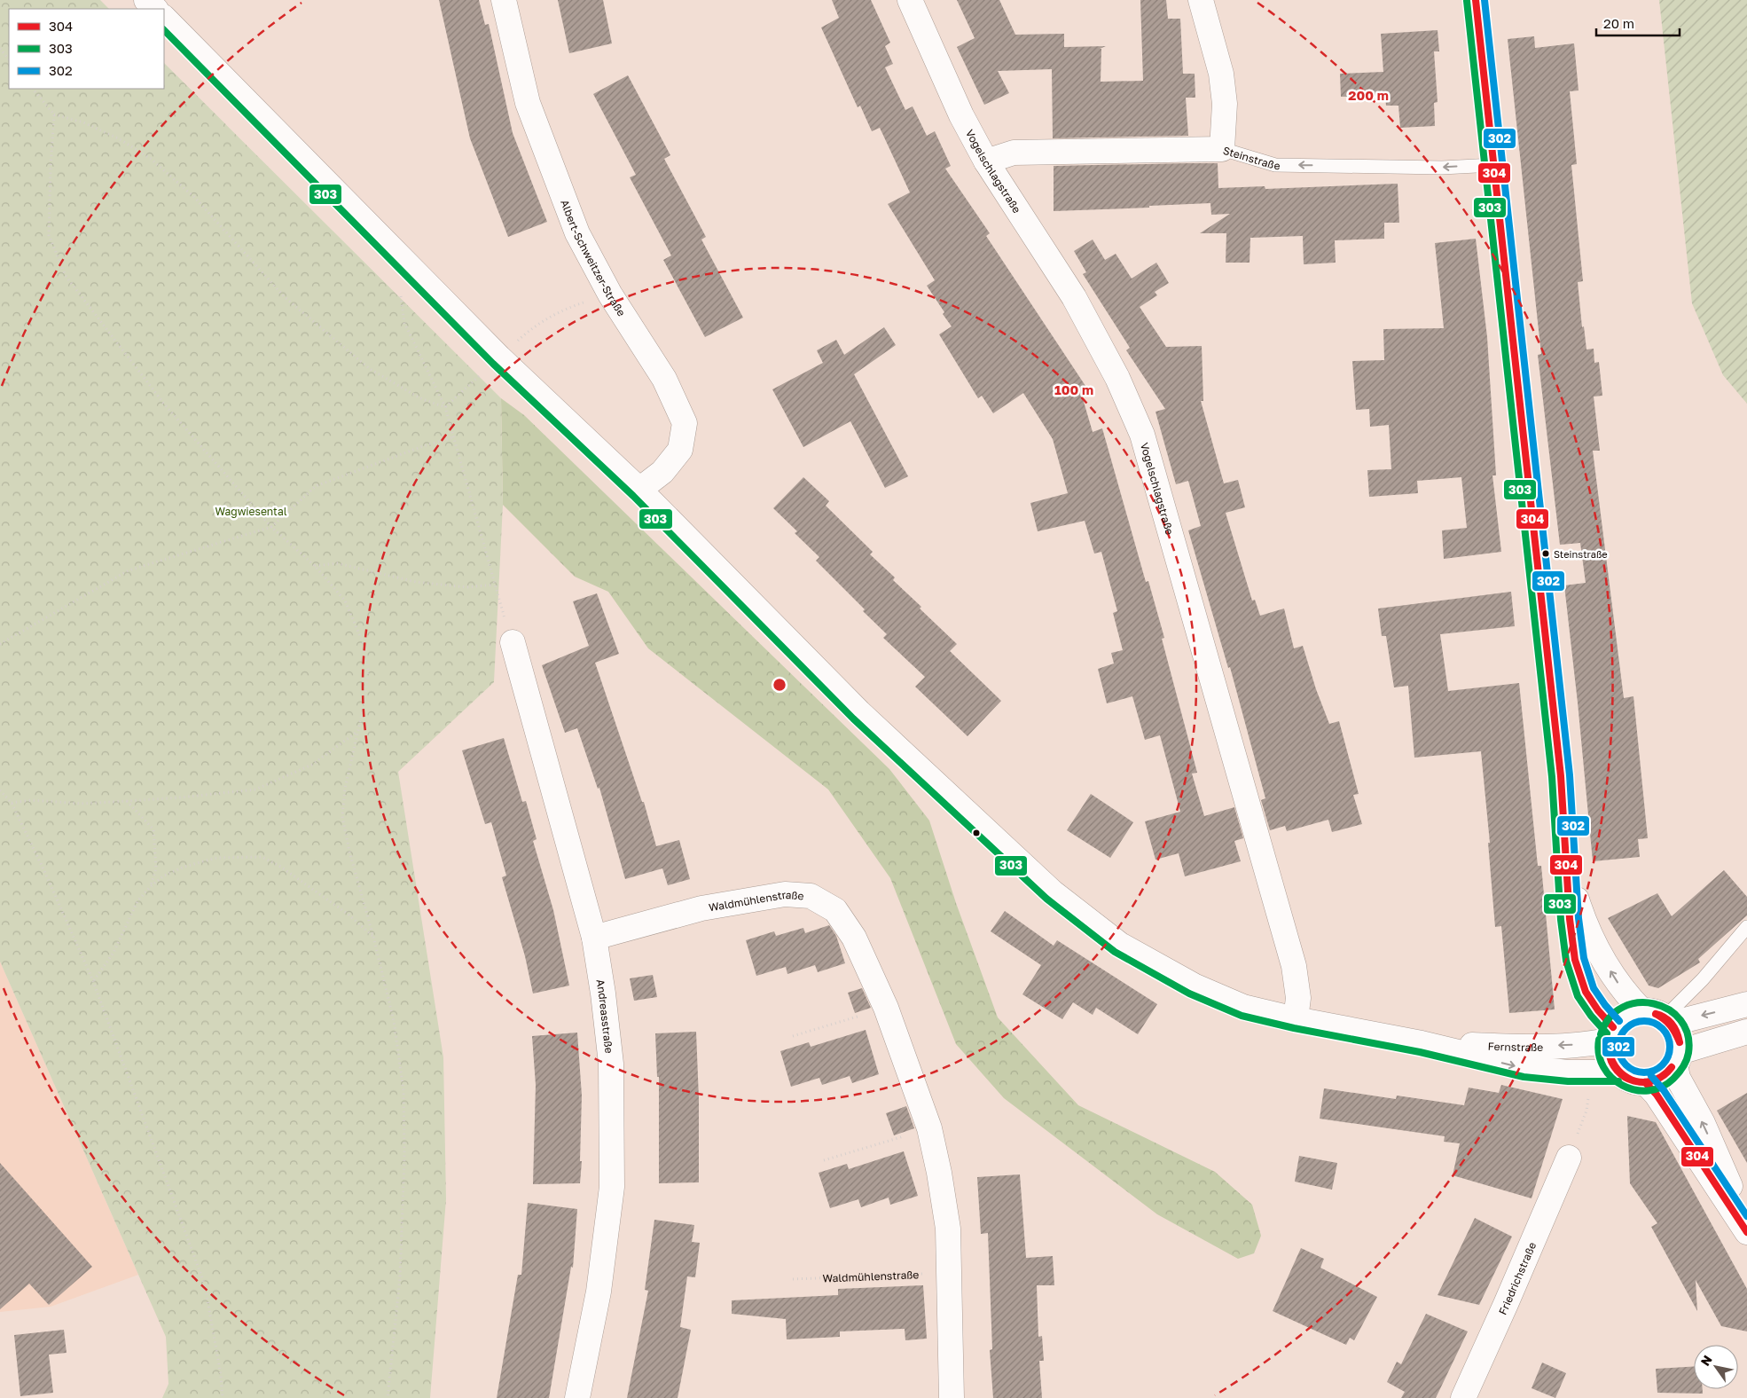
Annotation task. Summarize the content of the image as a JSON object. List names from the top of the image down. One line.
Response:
{"streets":{"street":["Steinstraße","Vogelschlagstraße","Albert-Schweitzer-Straße","Waldmühlenstraße","Andreasstraße","Fernstraße","Friedrichstraße"]},"crossings":[["Steinstraße","Vogelschlagstraße"],["Vogelschlagstraße","Fernstraße"],["Albert-Schweitzer-Straße","Fernstraße"],["Waldmühlenstraße","Andreasstraße"]],"one_way":["Steinstraße"],"parks":["Wagwiesental"],"places":["Steinstraße"],"lines":["transit line 304","transit line 302","transit line 303"],"legend":["304","303","302"],"scale_bar":"20 m","north":"top left","rings":["200 m","100 m"]}
